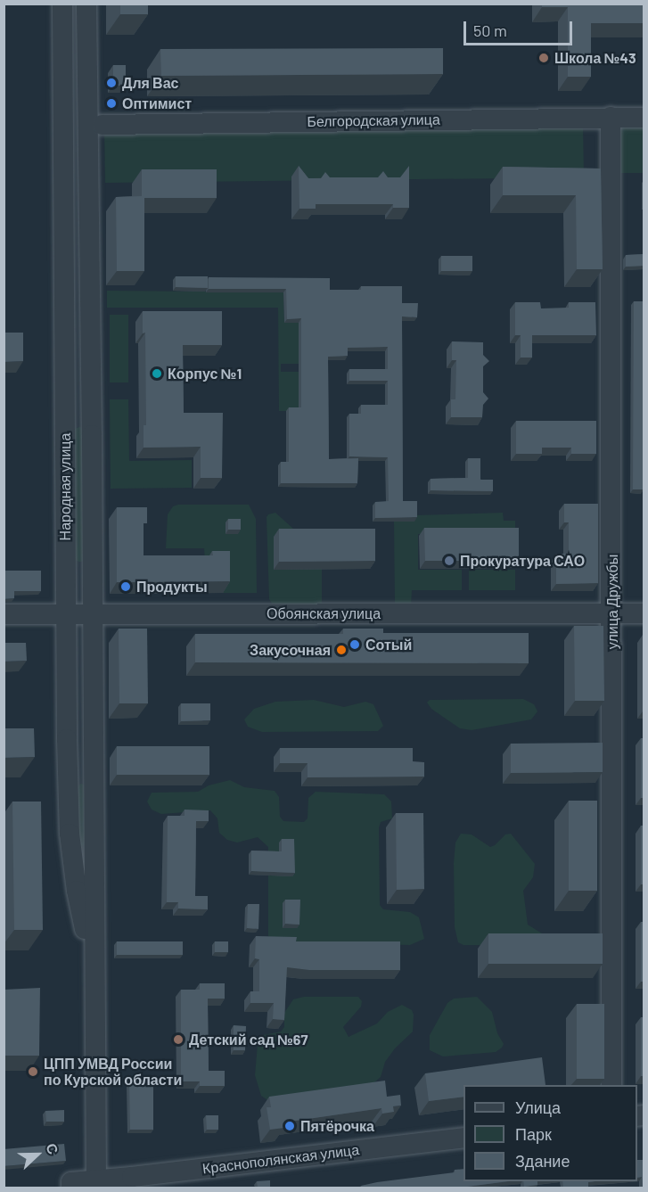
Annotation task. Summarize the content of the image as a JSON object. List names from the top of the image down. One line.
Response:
{"streets":{"street":["Белгородская улица","Народная улица","улица Дружбы","Обоянская улица","Краснополянская улица"]},"crossings":[["Белгородская улица","улица Дружбы"],["Народная улица","Обоянская улица"],["Народная улица","Краснополянская улица"],["улица Дружбы","Обоянская улица"]],"places":["Школа №43","Для Вас","Оптимист","Корпус №1","Прокуратура САО","Продукты","Сотый","Закусочная","Детский сад №67","ЦПП УМВД России по Курской области","Пятёрочка"],"legend":["Улица","Парк","Здание"],"scale_bar":"50 m","north":"right"}
